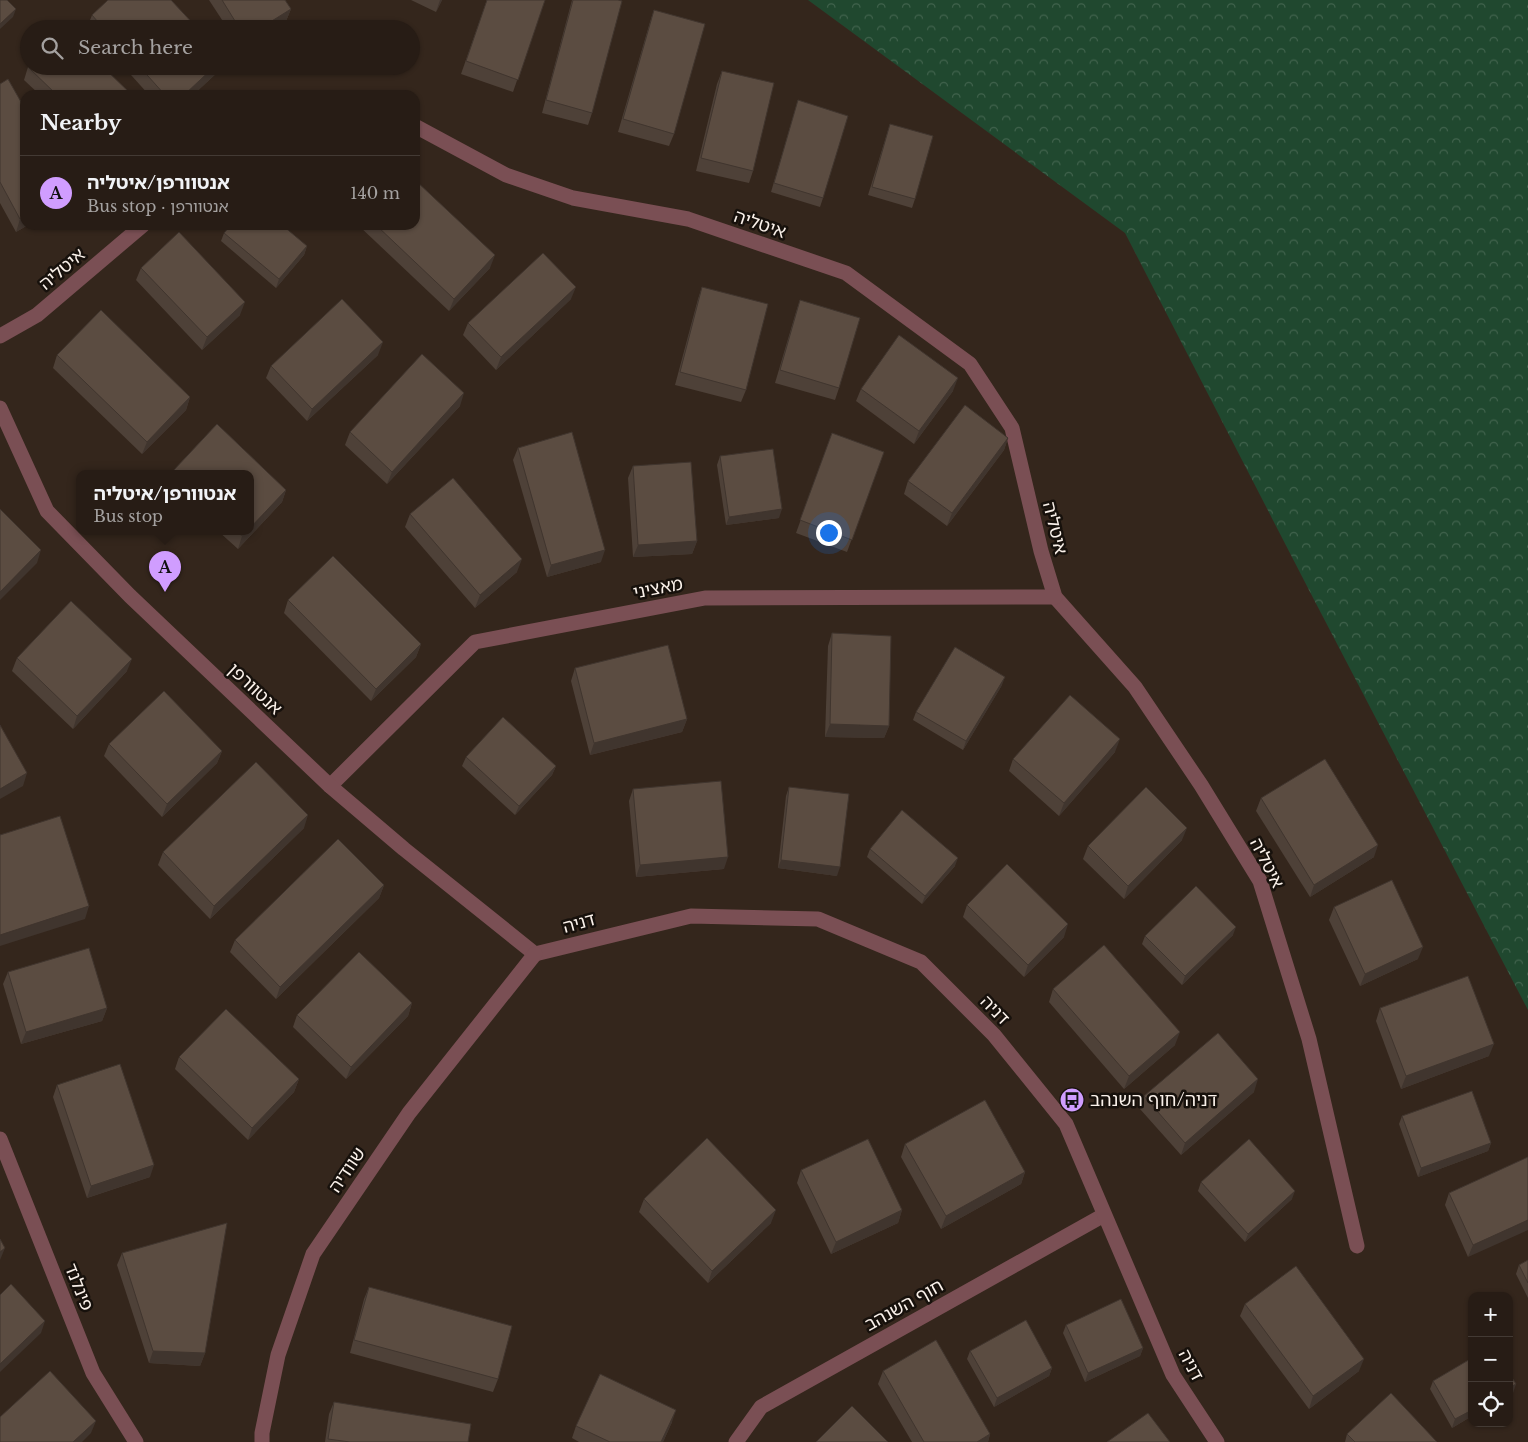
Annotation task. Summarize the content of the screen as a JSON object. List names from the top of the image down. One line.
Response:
{"streets":{"street":["איטליה","מאציני","אנטוורפן","דניה","שוודיה","פינלנד","חוף השנהב"]},"crossings":[["איטליה","מאציני"],["מאציני","אנטוורפן"],["אנטוורפן","דניה"],["אנטוורפן","שוודיה"],["דניה","שוודיה"],["דניה","חוף השנהב"]],"places":{"bus stop":["דניה/חוף השנהב"]},"page":{"search":"Search here","heading":"Nearby","list":[{"mark":"A","name":"אנטוורפן/איטליה","note":"Bus stop · אנטוורפן","value":"140 m"}],"popup":["אנטוורפן/איטליה","Bus stop"],"pins":"A","map_buttons":["+","−"]}}
